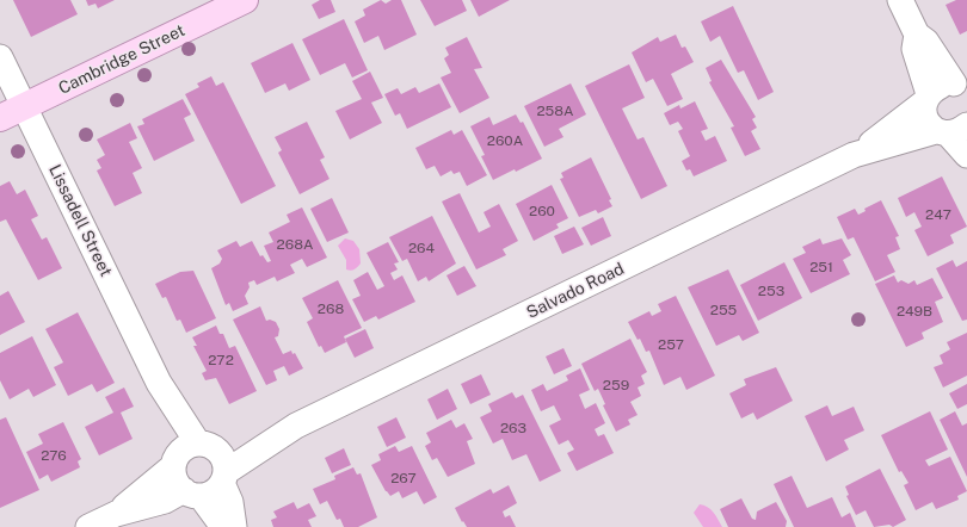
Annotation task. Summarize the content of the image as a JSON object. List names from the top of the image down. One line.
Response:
{"streets":{"main road":["Cambridge Street"],"street":["Lissadell Street","Salvado Road"]},"crossings":[["Cambridge Street","Lissadell Street"],["Lissadell Street","Salvado Road"]],"house_numbers":["258A","260A","260","247","268A","264","251","253","268","255","249B","257","272","259","263","276","267"]}
